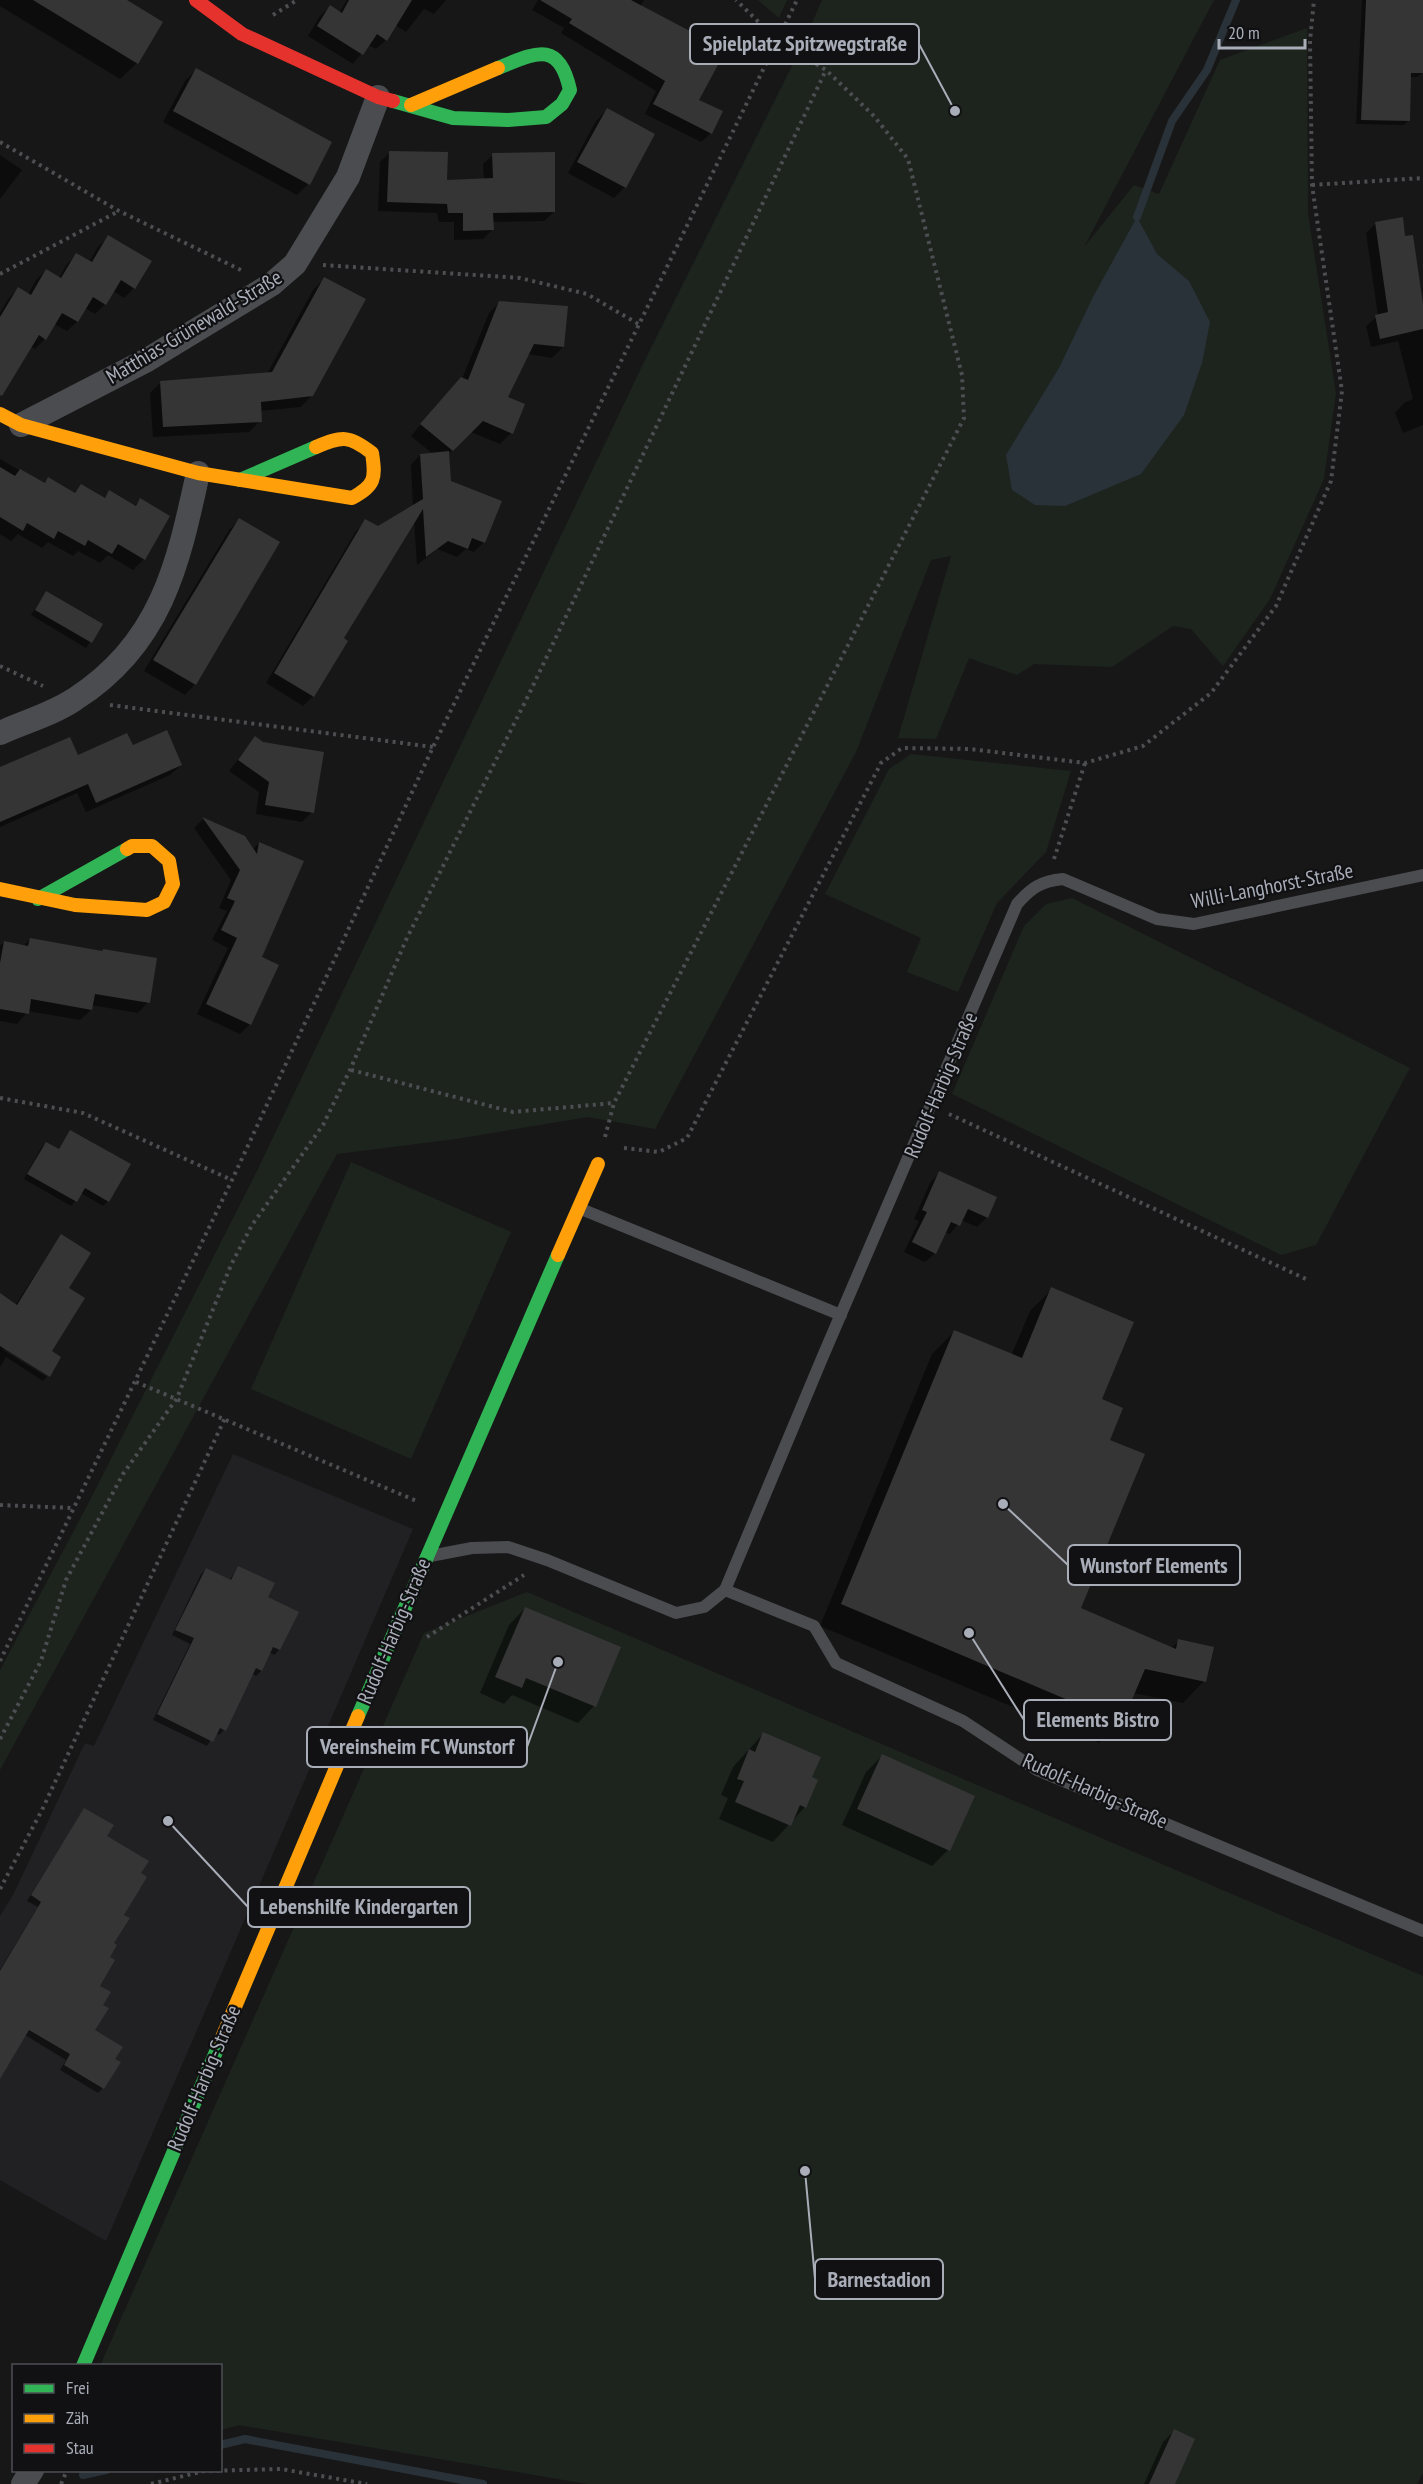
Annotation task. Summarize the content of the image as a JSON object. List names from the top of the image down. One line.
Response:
{"streets":{"street":["Matthias-Grünewald-Straße","Rudolf-Harbig-Straße"],"lane":["Willi-Langhorst-Straße"]},"crossings":[["Willi-Langhorst-Straße","Rudolf-Harbig-Straße"]],"places":["Spielplatz Spitzwegstraße","Wunstorf Elements","Elements Bistro","Vereinsheim FC Wunstorf","Lebenshilfe Kindergarten","Barnestadion"],"legend":["Frei","Zäh","Stau"],"scale_bar":"20 m"}
